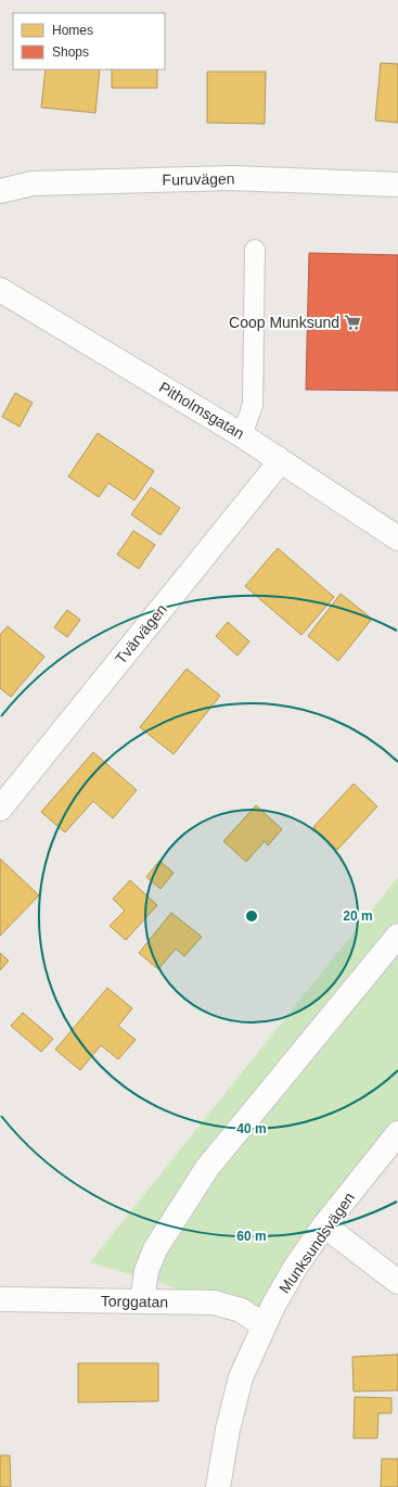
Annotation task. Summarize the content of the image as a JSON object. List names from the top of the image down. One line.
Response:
{"streets":{"street":["Furuvägen","Pitholmsgatan","Tvärvägen","Munksundsvägen","Torggatan"]},"crossings":[["Pitholmsgatan","Tvärvägen"],["Munksundsvägen","Torggatan"]],"places":{"supermarket":["Coop Munksund"]},"legend":["Homes","Shops"],"rings":["20 m","40 m","60 m"]}
